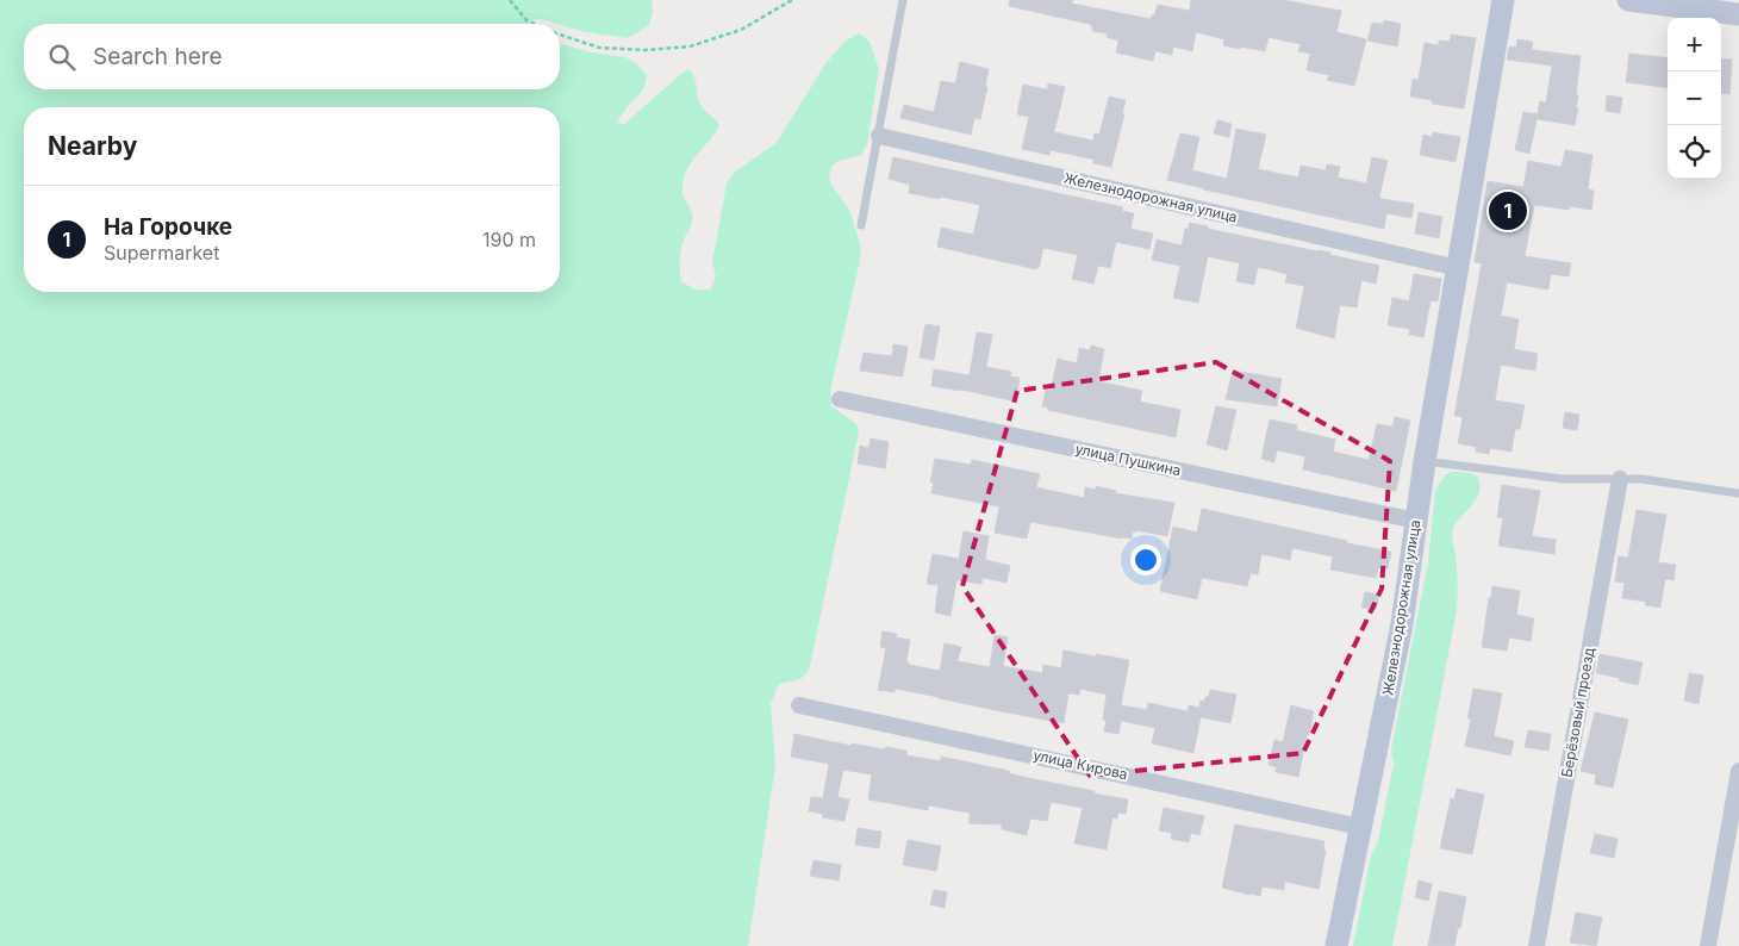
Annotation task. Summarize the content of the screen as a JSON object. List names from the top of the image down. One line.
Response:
{"streets":{"street":["Железнодорожная улица","улица Пушкина","Берёзовый проезд","улица Кирова"]},"crossings":[["Железнодорожная улица","улица Пушкина"],["Железнодорожная улица","улица Кирова"]],"page":{"map_buttons":["+","−"],"search":"Search here","heading":"Nearby","list":[{"mark":"1","name":"На Горочке","note":"Supermarket","value":"190 m"}],"pins":"1"}}
